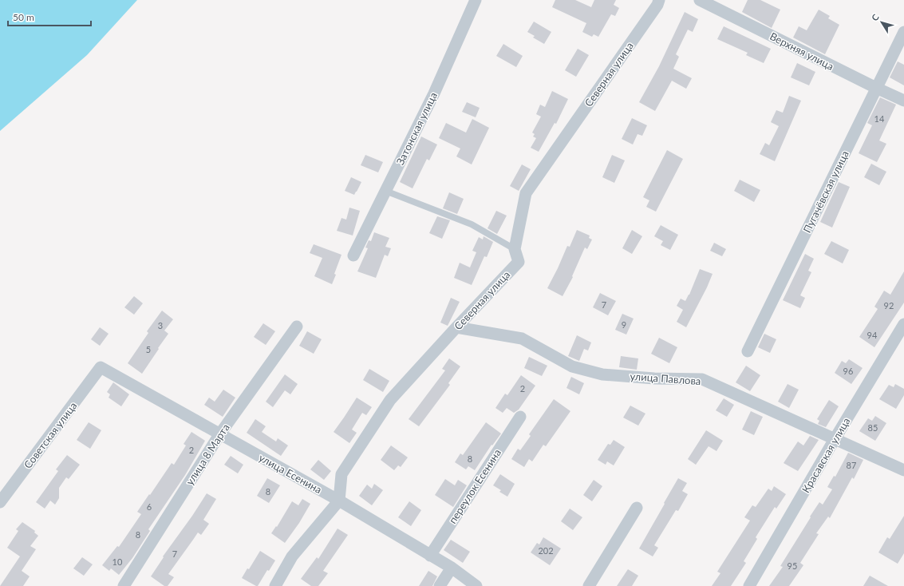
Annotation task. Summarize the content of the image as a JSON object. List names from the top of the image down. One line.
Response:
{"streets":{"street":["Верхняя улица","Северная улица","Затонская улица","Пугачёвская улица","улица Павлова","Советская улица","улица 8 Марта","Красавская улица","улица Есенина","переулок Есенина"]},"crossings":[["Верхняя улица","Пугачёвская улица"],["Северная улица","улица Павлова"],["Северная улица","улица Есенина"],["улица Павлова","Красавская улица"],["Советская улица","улица Есенина"],["улица 8 Марта","улица Есенина"],["улица Есенина","переулок Есенина"]],"house_numbers":["14","7","92","9","3","94","5","96","2","85","2","8","87","8","6","8","202","7","10","95"],"scale_bar":"50 m","north":"top left"}
